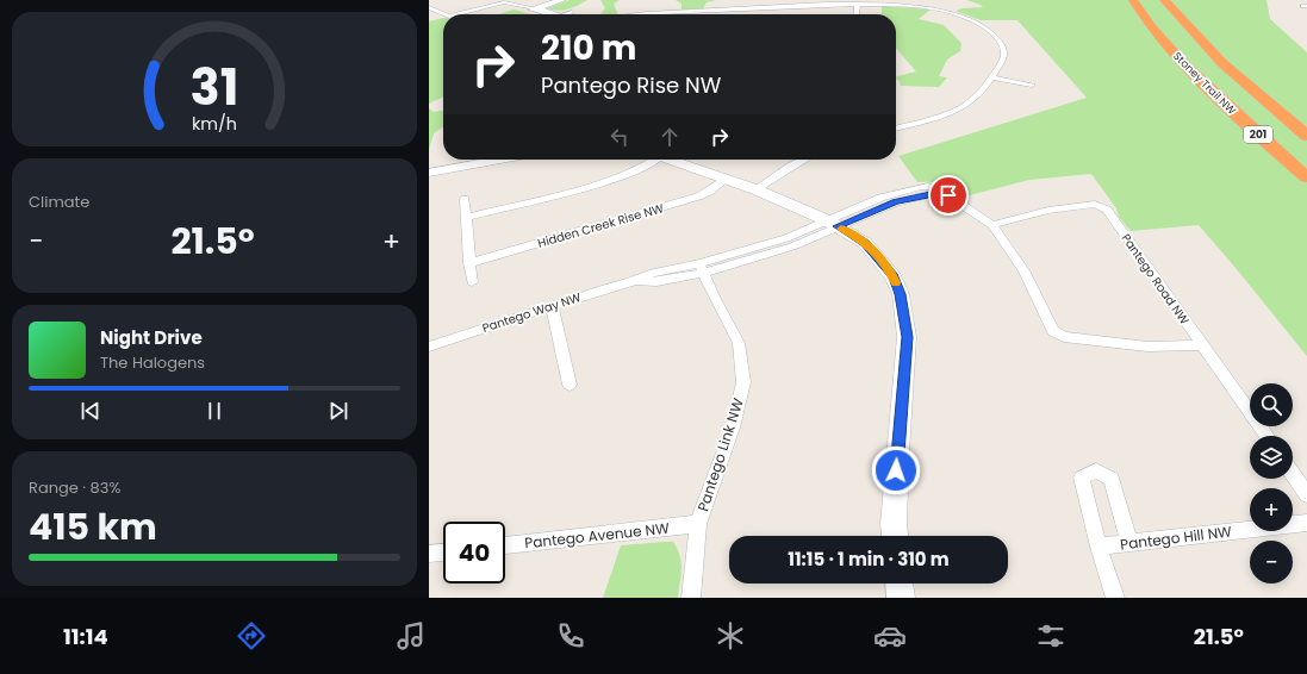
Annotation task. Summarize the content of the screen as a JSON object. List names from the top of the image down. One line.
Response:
{"streets":{"highway":["Stoney Trail NW","201"],"street":["Hidden Creek Rise NW","Pantego Road NW","Pantego Way NW","Pantego Link NW","Pantego Avenue NW","Pantego Hill NW"]},"crossings":[["Pantego Road NW","Pantego Way NW"],["Pantego Way NW","Pantego Link NW"],["Pantego Link NW","Pantego Avenue NW"]],"page":{"turn":["210 m","Pantego Rise NW"],"tile":["Climate",["Range · 83%","415 km"]],"heat":["−","21.5°","+"],"song":["Night Drive","The Halogens"],"map_buttons":["+","−"],"limit":"40","trip":"11:15 · 1 min · 310 m","tabs":["11:14","21.5°"],"gauge":["31","km/h"]}}
